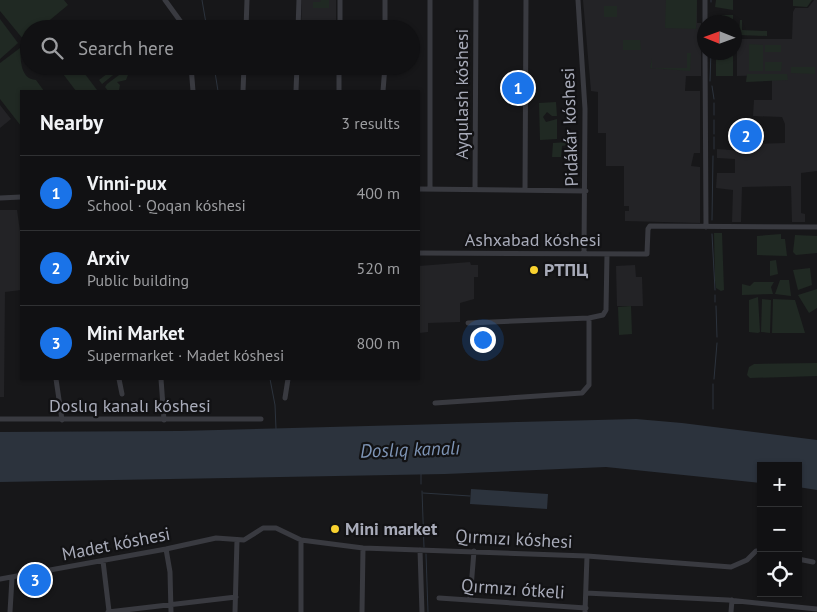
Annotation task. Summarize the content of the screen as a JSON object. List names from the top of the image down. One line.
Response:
{"streets":{"street":["Ayqulash kóshesi","Pidákár kóshesi","Ashxabad kóshesi","Doslıq kanalı kóshesi","Qırmızı kóshesi","Madet kóshesi","Qırmızı ótkeli"]},"crossings":[["Pidákár kóshesi","Ashxabad kóshesi"],["Qırmızı kóshesi","Madet kóshesi"]],"water":["Doslıq kanalı"],"places":["РТПЦ","Mini market"],"north":"left","page":{"search":"Search here","pins":["1","2","3"],"heading":["Nearby","3 results"],"list":[{"mark":"1","name":"Vinni-pux","note":"School · Qoqan kóshesi","value":"400 m"},{"mark":"2","name":"Arxiv","note":"Public building","value":"520 m"},{"mark":"3","name":"Mini Market","note":"Supermarket · Madet kóshesi","value":"800 m"}],"map_buttons":["+","−"]}}
